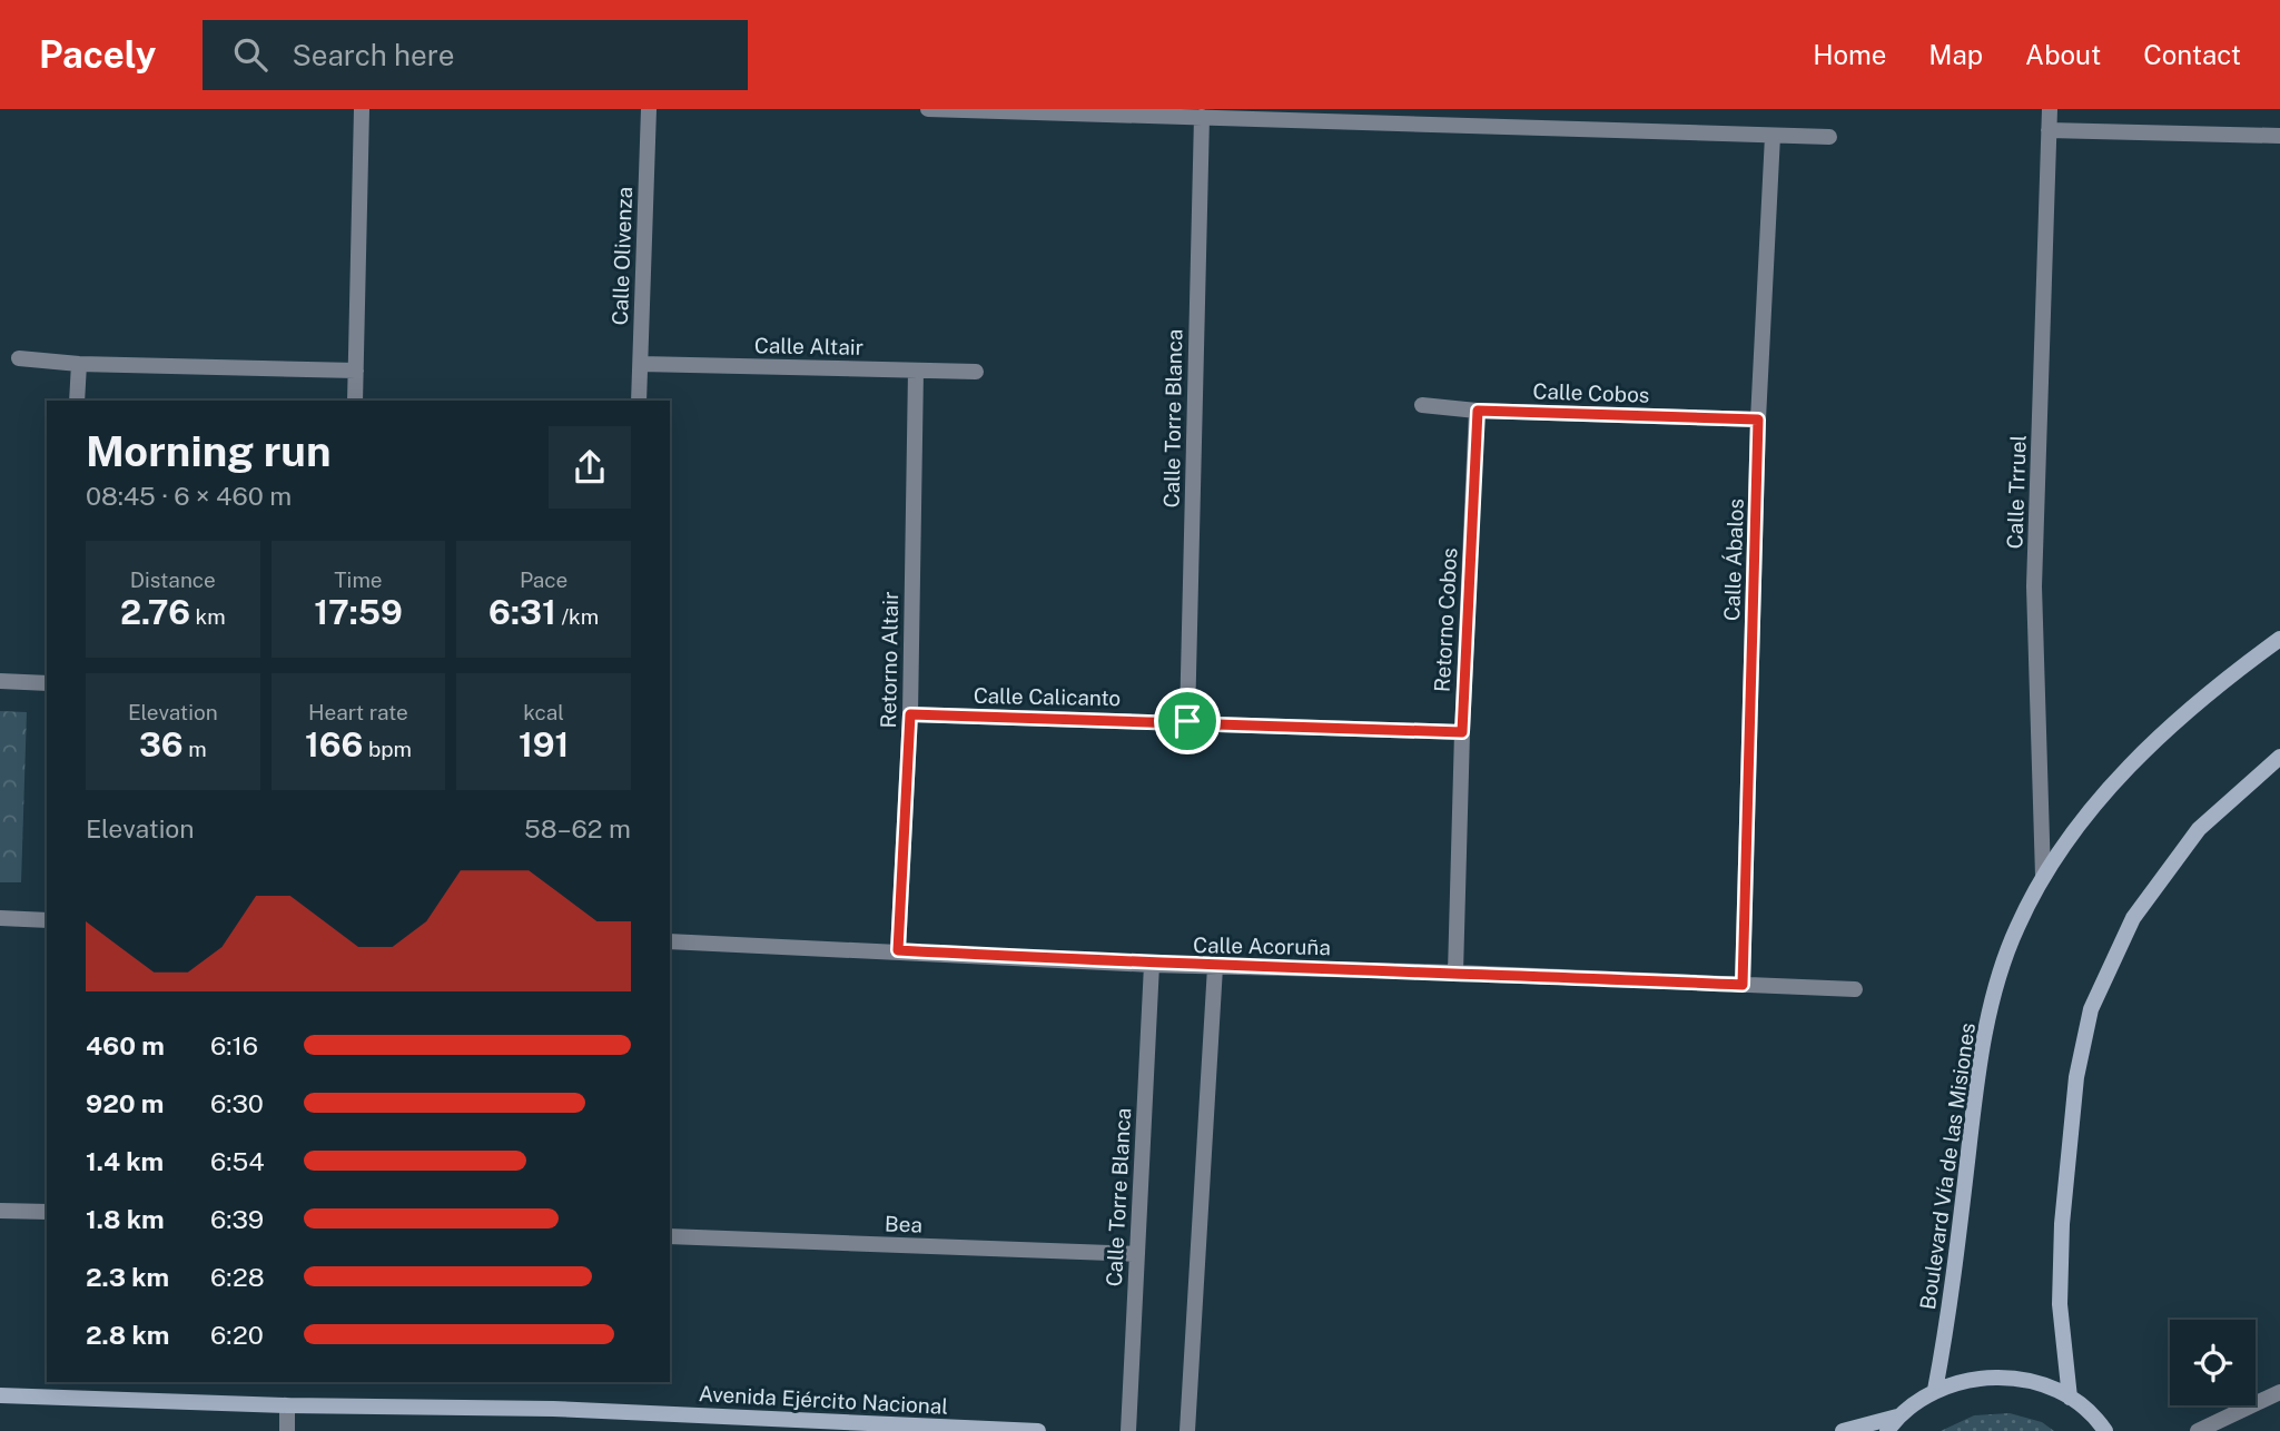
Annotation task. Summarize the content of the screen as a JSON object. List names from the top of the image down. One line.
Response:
{"streets":{"street":["Calle Olivenza","Calle Altair","Calle Cobos","Calle Torre Blanca","Calle Trruel","Calle Ábalos","Retorno Cobos","Retorno Altair","Calle Calicanto","Calle Acoruña","Boulevard Vía de las Misiones","Bea","Avenida Ejército Nacional"]},"crossings":[["Calle Olivenza","Calle Altair"],["Calle Altair","Retorno Altair"],["Calle Cobos","Calle Ábalos"],["Calle Cobos","Retorno Cobos"],["Calle Torre Blanca","Calle Calicanto"],["Calle Torre Blanca","Calle Acoruña"],["Calle Torre Blanca","Bea"],["Calle Trruel","Boulevard Vía de las Misiones"],["Calle Ábalos","Calle Acoruña"],["Retorno Cobos","Calle Calicanto"],["Retorno Cobos","Calle Acoruña"],["Retorno Altair","Calle Calicanto"],["Retorno Altair","Calle Acoruña"]],"page":{"header":"Pacely","search":"Search here","nav":["Home","Map","About","Contact"],"heading":["Morning run","08:45 · 6 × 460 m"],"stats":[["Distance","2.76 km"],["Time","17:59"],["Pace","6:31 /km"],["Elevation","36 m"],["Heart rate","166 bpm"],["kcal","191"]],"chart":["Elevation","58–62 m"],"list":[{"name":"460 m","note":"6:16"},{"name":"920 m","note":"6:30"},{"name":"1.4 km","note":"6:54"},{"name":"1.8 km","note":"6:39"},{"name":"2.3 km","note":"6:28"},{"name":"2.8 km","note":"6:20"}]}}
